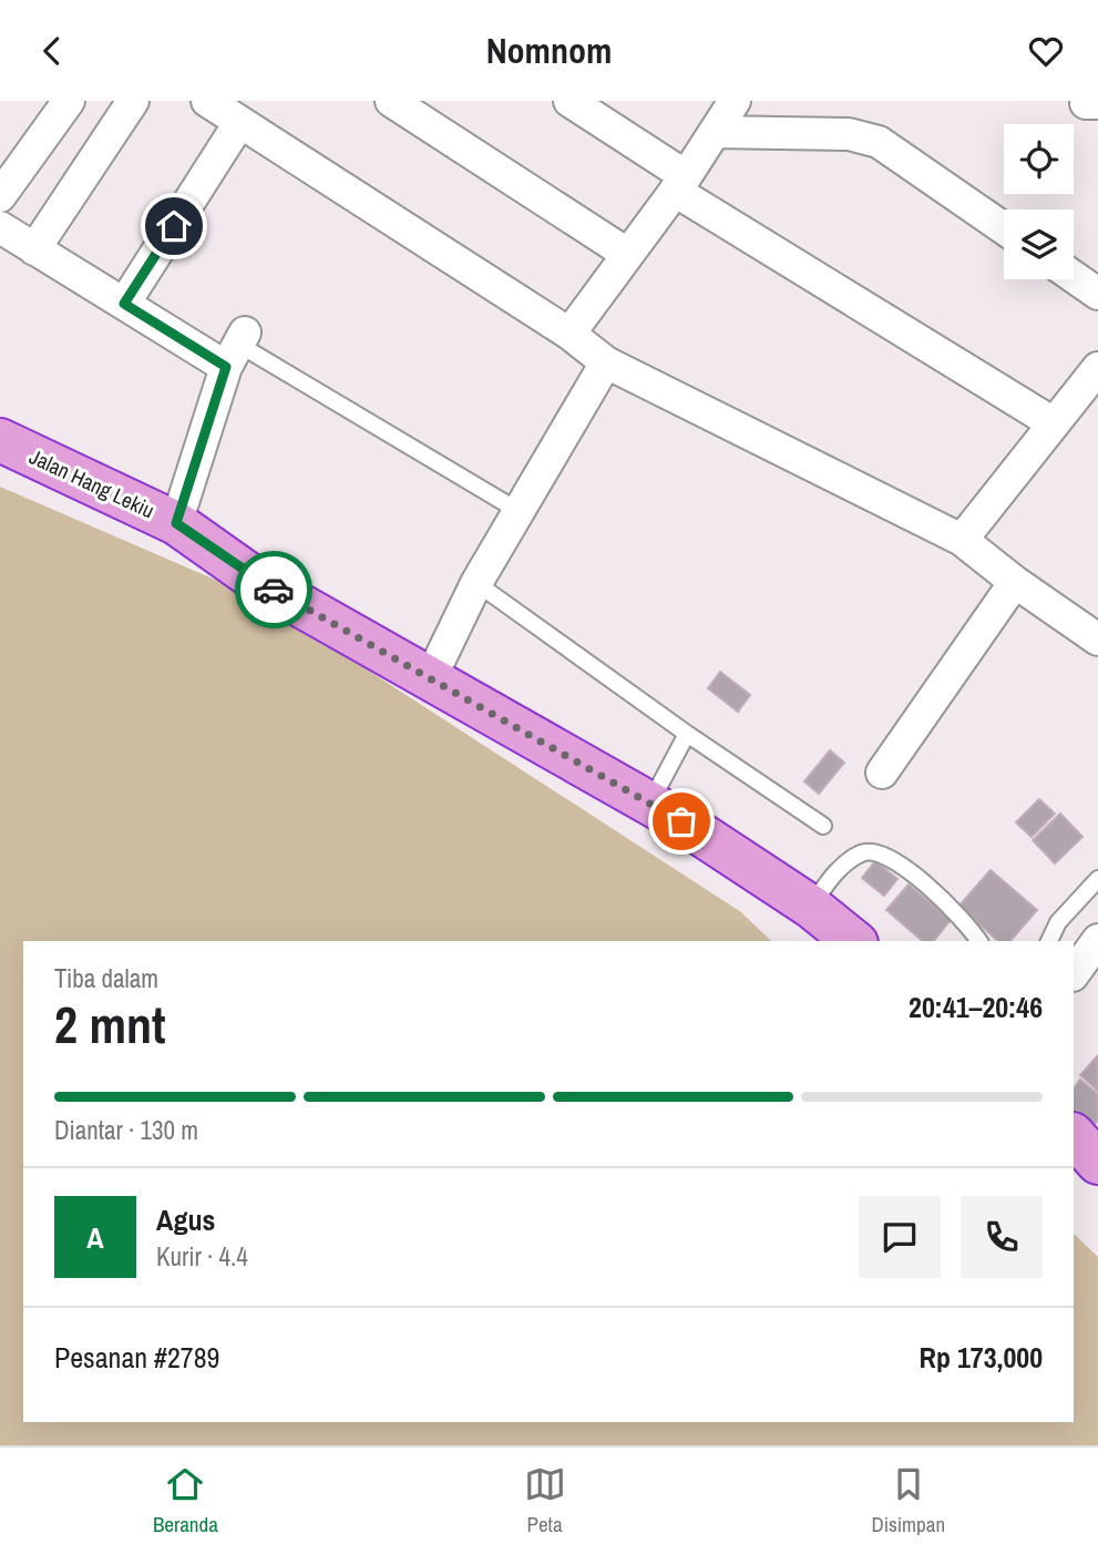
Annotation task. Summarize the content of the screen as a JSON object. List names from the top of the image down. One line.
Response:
{"streets":{"highway":["Jalan Hang Lekiu"]},"page":{"header":"Nomnom","heading":["2 mnt","Tiba dalam","20:41–20:46"],"panel":["Agus","Kurir · 4.4","Pesanan #2789","Rp 173,000"],"bar":"Diantar · 130 m","round":"A","tabs":["Beranda","Peta","Disimpan"]}}
